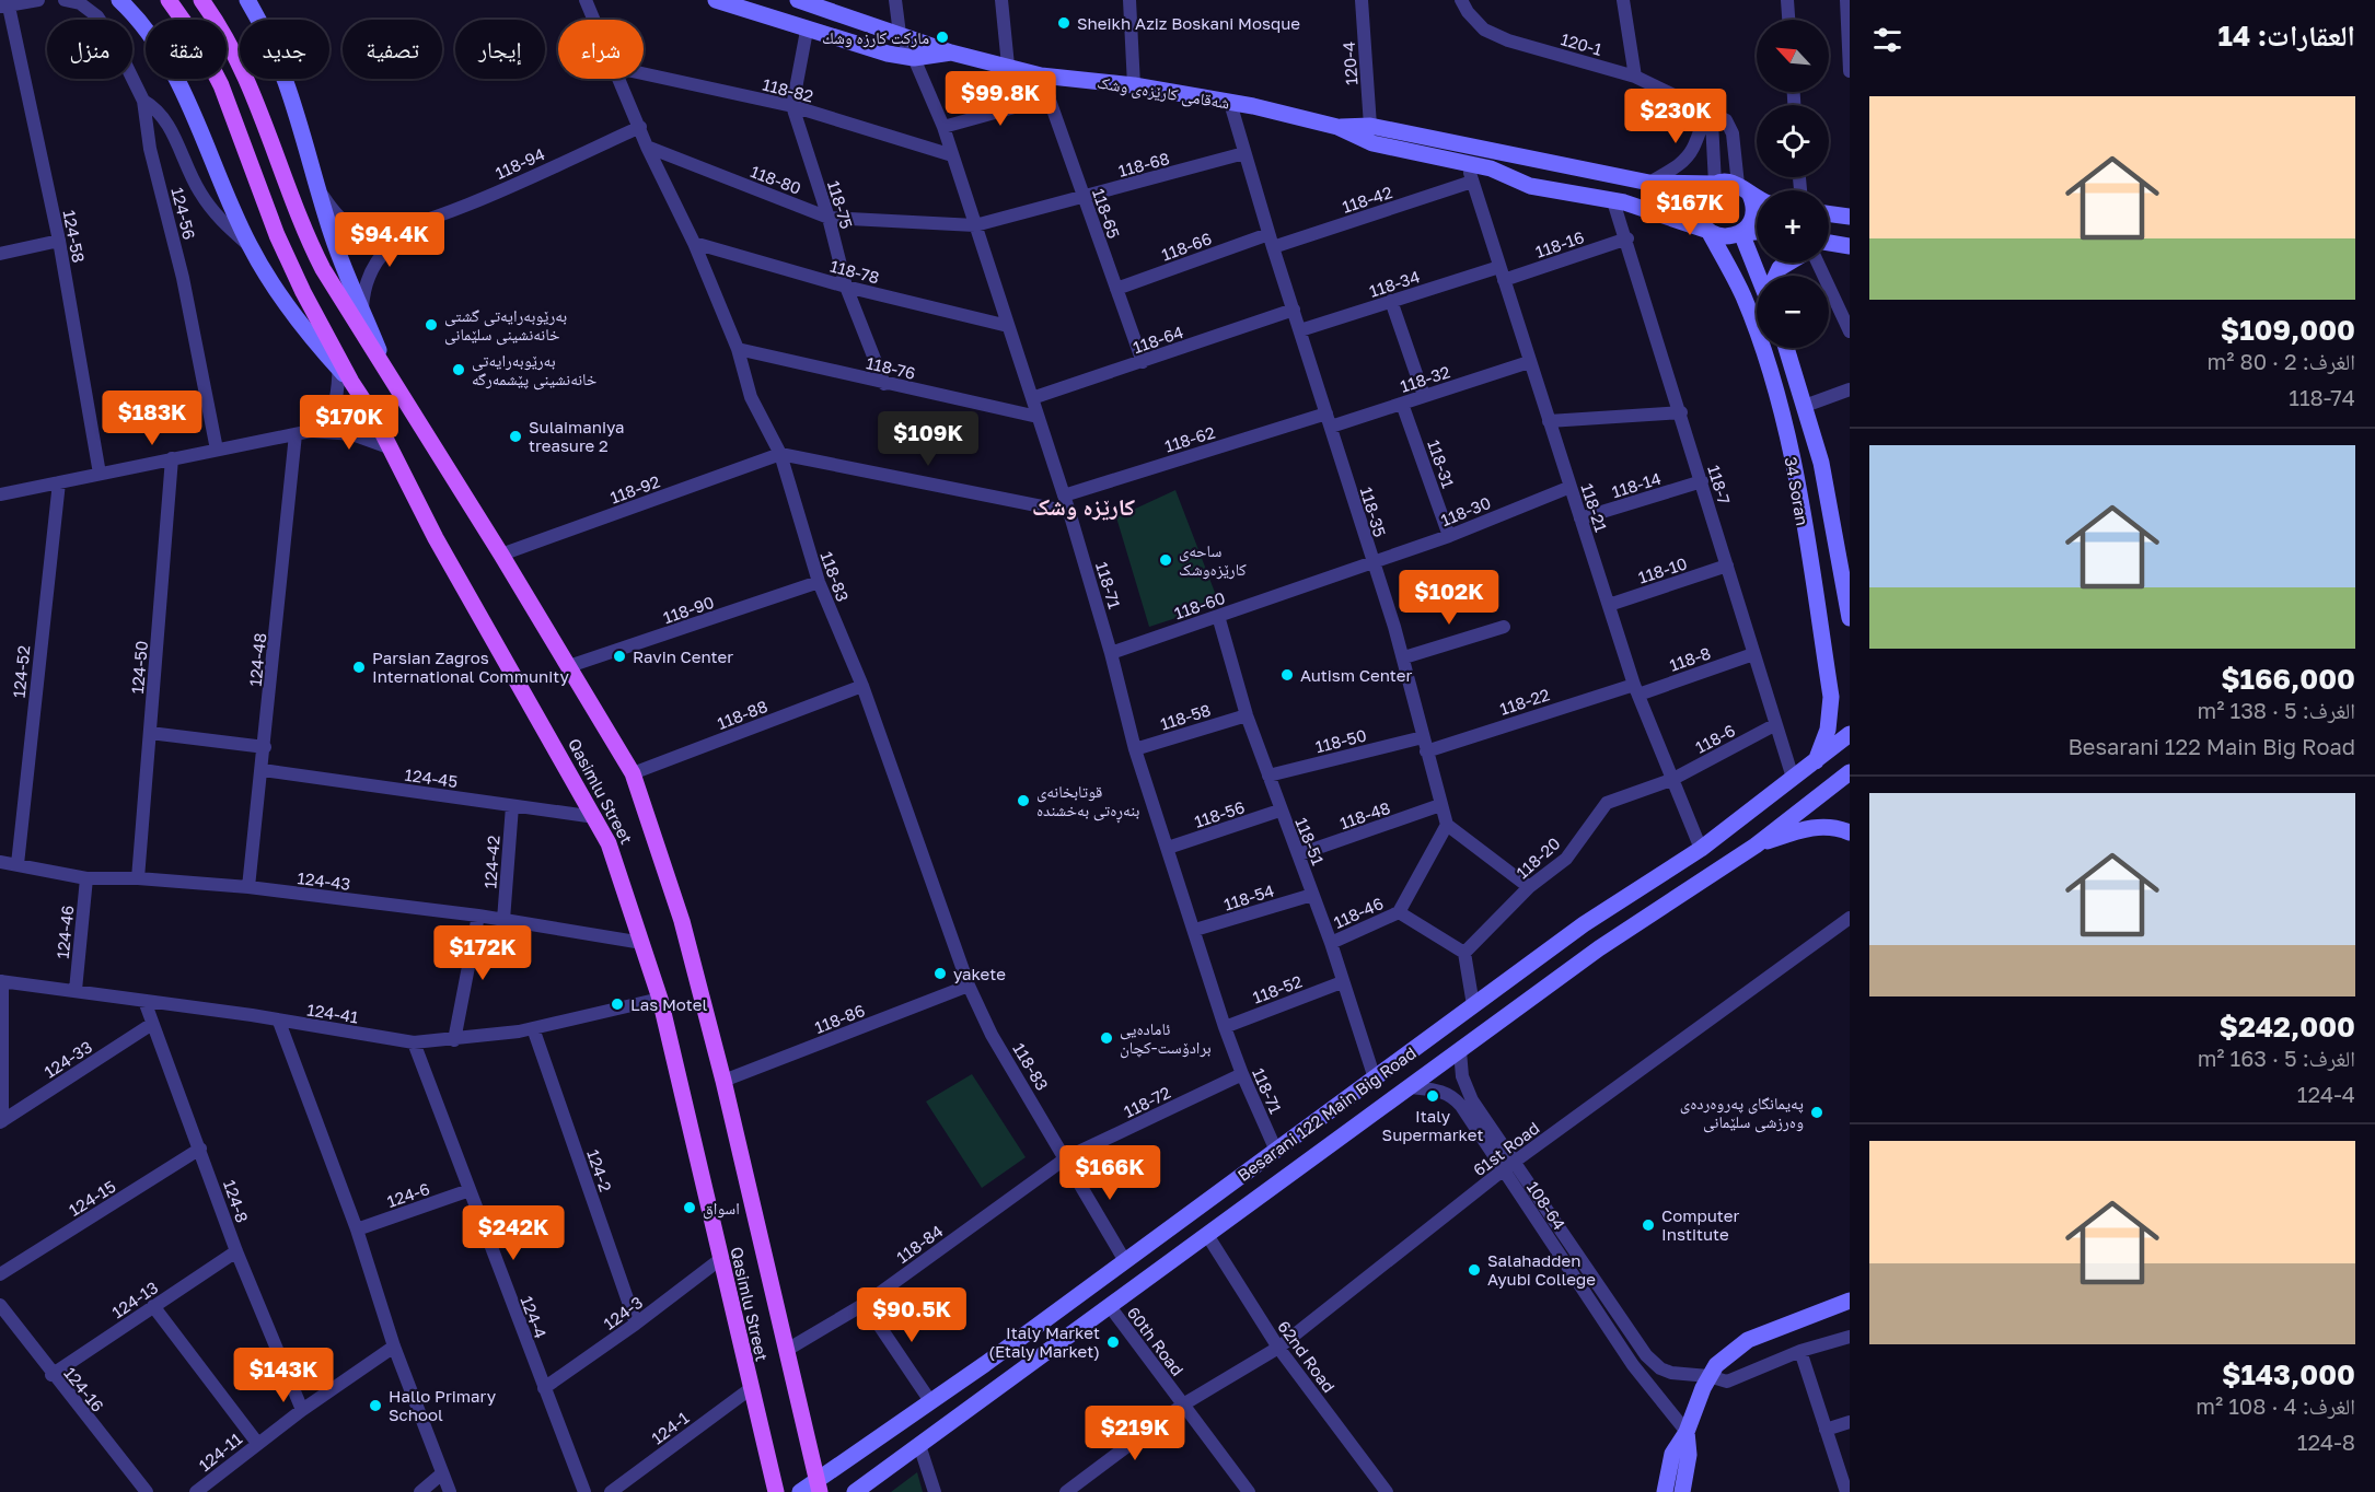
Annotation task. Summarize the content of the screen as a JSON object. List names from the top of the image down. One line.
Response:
{"streets":{"main road":["شەقامی کارێزەی وشک","34 Soran","Qasimlu Street","Besarani 122 Main Big Road"],"street":["120-1","120-4","118-82","118-94","118-68","118-80","118-42","118-75","124-56","118-65","124-58","118-16","118-66","118-78","118-34","118-64","118-76","118-32","118-62","118-31","118-14","118-7","118-92","118-21","118-30","118-35","118-10","118-83","118-71","118-60","118-90","118-8","124-48","124-50","124-52","118-22","118-88","118-58","118-6","118-50","124-45","118-56","118-48","118-51","118-20","124-42","124-43","118-54","118-46","124-46","118-52","124-41","118-86","124-33","118-72","61st Road","124-2","124-6","124-15","124-8","108-64","118-84","124-13","124-3","124-4","60th Road","62nd Road","124-16","124-1","124-11"]},"crossings":[["120-1","شەقامی کارێزەی وشک"],["120-1","34 Soran"],["120-4","شەقامی کارێزەی وشک"],["118-82","118-75"],["118-82","118-71"],["شەقامی کارێزەی وشک","118-75"],["شەقامی کارێزەی وشک","118-65"],["شەقامی کارێزەی وشک","118-7"],["شەقامی کارێزەی وشک","34 Soran"],["شەقامی کارێزەی وشک","118-35"],["شەقامی کارێزەی وشک","118-71"],["118-94","118-83"],["118-68","118-80"],["118-68","118-65"],["118-68","118-35"],["118-68","118-71"],["118-80","118-75"],["118-80","118-83"],["118-80","118-71"],["118-42","118-66"],["118-42","118-21"],["118-42","118-35"],["118-75","118-78"],["118-75","118-76"],["118-65","118-66"],["118-65","118-64"],["118-16","118-34"],["118-16","118-7"],["118-16","118-21"],["118-66","118-35"],["118-78","118-83"],["118-78","118-71"],["118-34","118-21"],["118-34","118-35"],["118-64","118-35"],["118-64","118-71"],["118-76","118-83"],["118-76","118-71"],["118-32","118-62"],["118-32","118-31"],["118-32","118-21"],["118-32","118-35"],["118-62","118-35"],["118-62","118-71"],["118-31","118-30"],["118-14","118-7"],["118-14","118-21"],["118-7","118-10"],["118-7","118-8"],["118-7","118-6"],["118-7","Besarani 122 Main Big Road"],["118-92","118-83"],["118-92","Qasimlu Street"],["34 Soran","Besarani 122 Main Big Road"],["118-21","118-30"],["118-21","118-10"],["118-21","118-8"],["118-21","118-22"],["118-21","118-6"],["118-21","118-20"],["118-21","Besarani 122 Main Big Road"],["118-30","118-35"],["118-30","118-60"],["118-35","118-60"],["118-35","118-22"],["118-35","118-50"],["118-35","118-48"],["118-83","118-90"],["118-83","118-88"],["118-83","118-86"],["118-83","118-72"],["118-83","Besarani 122 Main Big Road"],["118-83","118-84"],["118-71","118-60"],["118-71","118-58"],["118-71","118-56"],["118-71","118-54"],["118-71","118-52"],["118-71","118-72"],["118-71","Besarani 122 Main Big Road"],["118-60","118-51"],["118-90","Qasimlu Street"],["118-8","118-22"],["124-48","124-45"],["124-48","124-43"],["124-50","124-43"],["124-52","124-43"],["118-88","Qasimlu Street"],["118-58","118-51"],["118-6","118-20"],["118-50","118-51"],["124-45","Qasimlu Street"],["124-45","124-42"],["Qasimlu Street","124-43"],["Qasimlu Street","124-41"],["Qasimlu Street","118-86"],["Qasimlu Street","Besarani 122 Main Big Road"],["Qasimlu Street","118-84"],["Qasimlu Street","124-3"],["Qasimlu Street","124-1"],["118-56","118-51"],["118-48","118-51"],["118-51","118-54"],["118-51","118-46"],["118-51","118-52"],["118-51","Besarani 122 Main Big Road"],["124-42","124-43"],["124-43","124-46"],["124-46","124-41"],["124-41","124-2"],["124-41","124-8"],["124-41","124-4"],["124-33","124-8"],["118-72","118-84"],["Besarani 122 Main Big Road","108-64"],["Besarani 122 Main Big Road","60th Road"],["Besarani 122 Main Big Road","62nd Road"],["61st Road","108-64"],["61st Road","60th Road"],["61st Road","62nd Road"],["124-2","124-3"],["124-6","124-4"],["124-15","124-8"],["124-8","124-13"],["124-8","124-11"],["124-13","124-16"],["124-3","124-4"]],"districts":["کارێزە وشک"],"places":["Sheikh Aziz Boskani Mosque","ماركت كارزه وشك","بەرێوبەرایەتی گشتی خانەنشینی سلێمانی","بەرێوبەرایەتی خانەنشینی پێشمەرگە","Sulaimaniya treasure 2","ساحه‌ی کارێزه‌وشک","Ravin Center","Parsian Zagros International Community","Autism Center","قوتابخانەی بنەڕەتی بەخشندە","yakete","Las Motel","ئامادەیی برادۆست-کچان","Italy Supermarket","پەیمانگای پەروەردەی وەرزشی سلێمانی","اسواق","Computer Institute","Salahadden Ayubi College","Italy Market (Etaly Market)","Hallo Primary School"],"north":"top left","page":{"heading":"العقارات: 14","map_buttons":["+","−"],"chip":["شراء","إيجار","تصفية","جديد","شقة","منزل"],"price":["$99.8K","$230K","$167K","$94.4K","$183K","$170K","$109K","$102K","$172K","$166K","$242K","$90.5K","$143K","$219K"],"list":[{"name":"$109,000","note":"الغرف: 2 · 80 m² · 118-74"},{"name":"$166,000","note":"الغرف: 5 · 138 m² · Besarani 122 Main Big Road"},{"name":"$242,000","note":"الغرف: 5 · 163 m² · 124-4"},{"name":"$143,000","note":"الغرف: 4 · 108 m² · 124-8"}]}}
